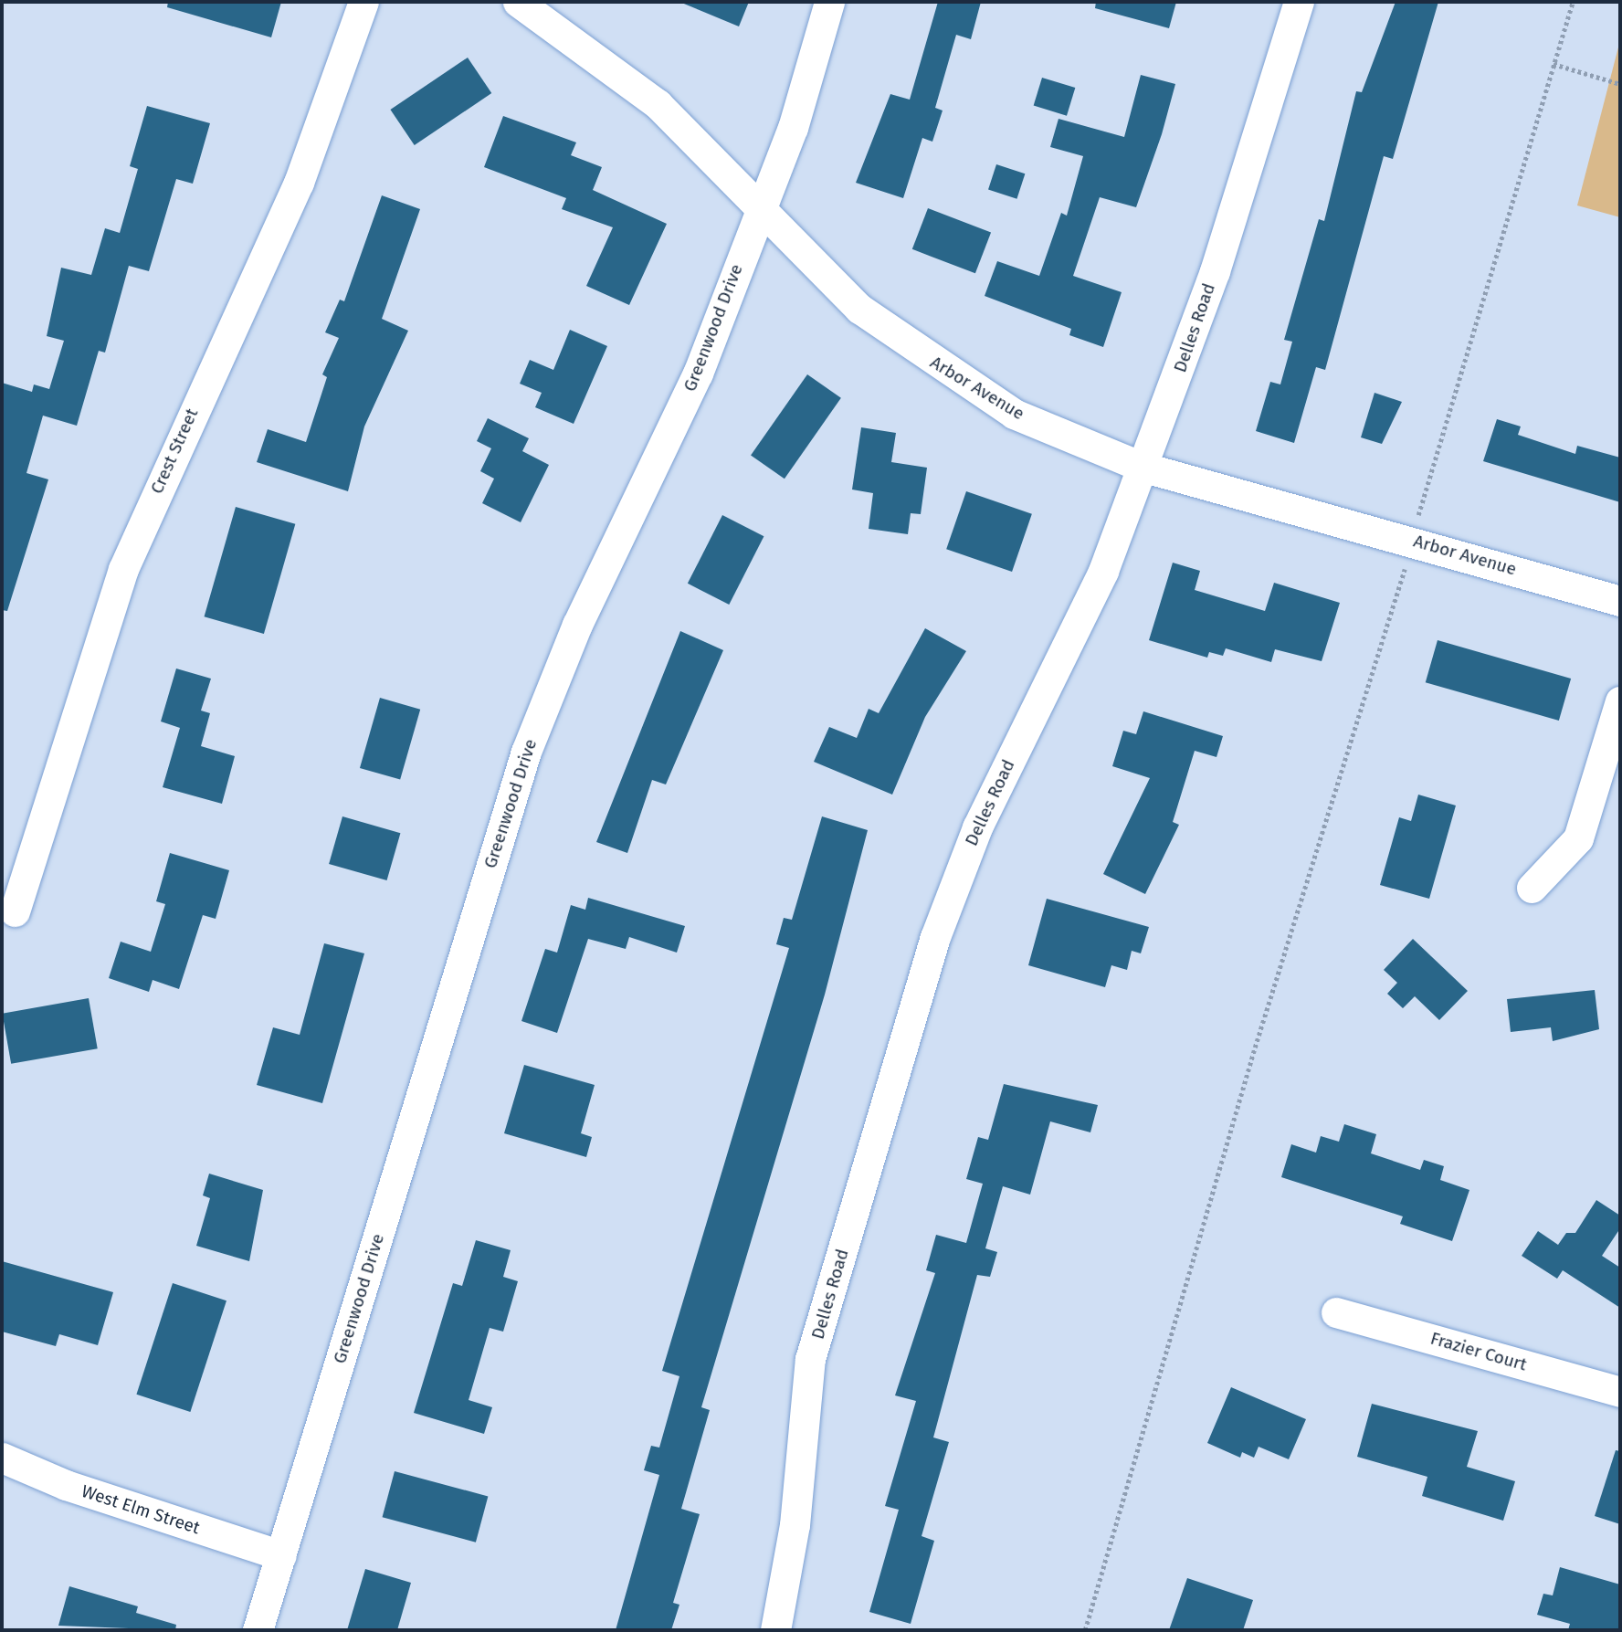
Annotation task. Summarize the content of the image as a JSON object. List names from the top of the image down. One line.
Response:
{"streets":{"street":["Greenwood Drive","Delles Road","Arbor Avenue","Crest Street","Frazier Court","West Elm Street"]},"crossings":[["Greenwood Drive","Arbor Avenue"],["Greenwood Drive","West Elm Street"],["Delles Road","Arbor Avenue"]]}
